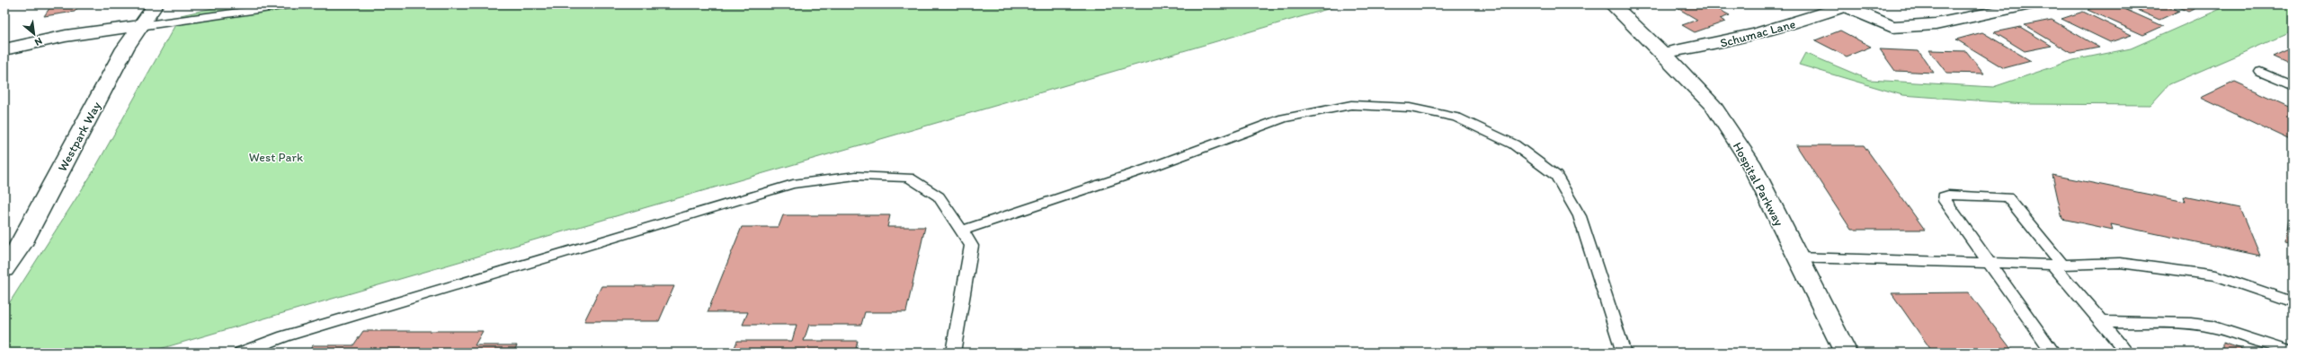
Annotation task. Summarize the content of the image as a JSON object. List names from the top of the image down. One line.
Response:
{"streets":{"street":["Schumac Lane","Westpark Way","Hospital Parkway"]},"crossings":[["Schumac Lane","Hospital Parkway"]],"parks":["West Park"],"north":"bottom right"}
